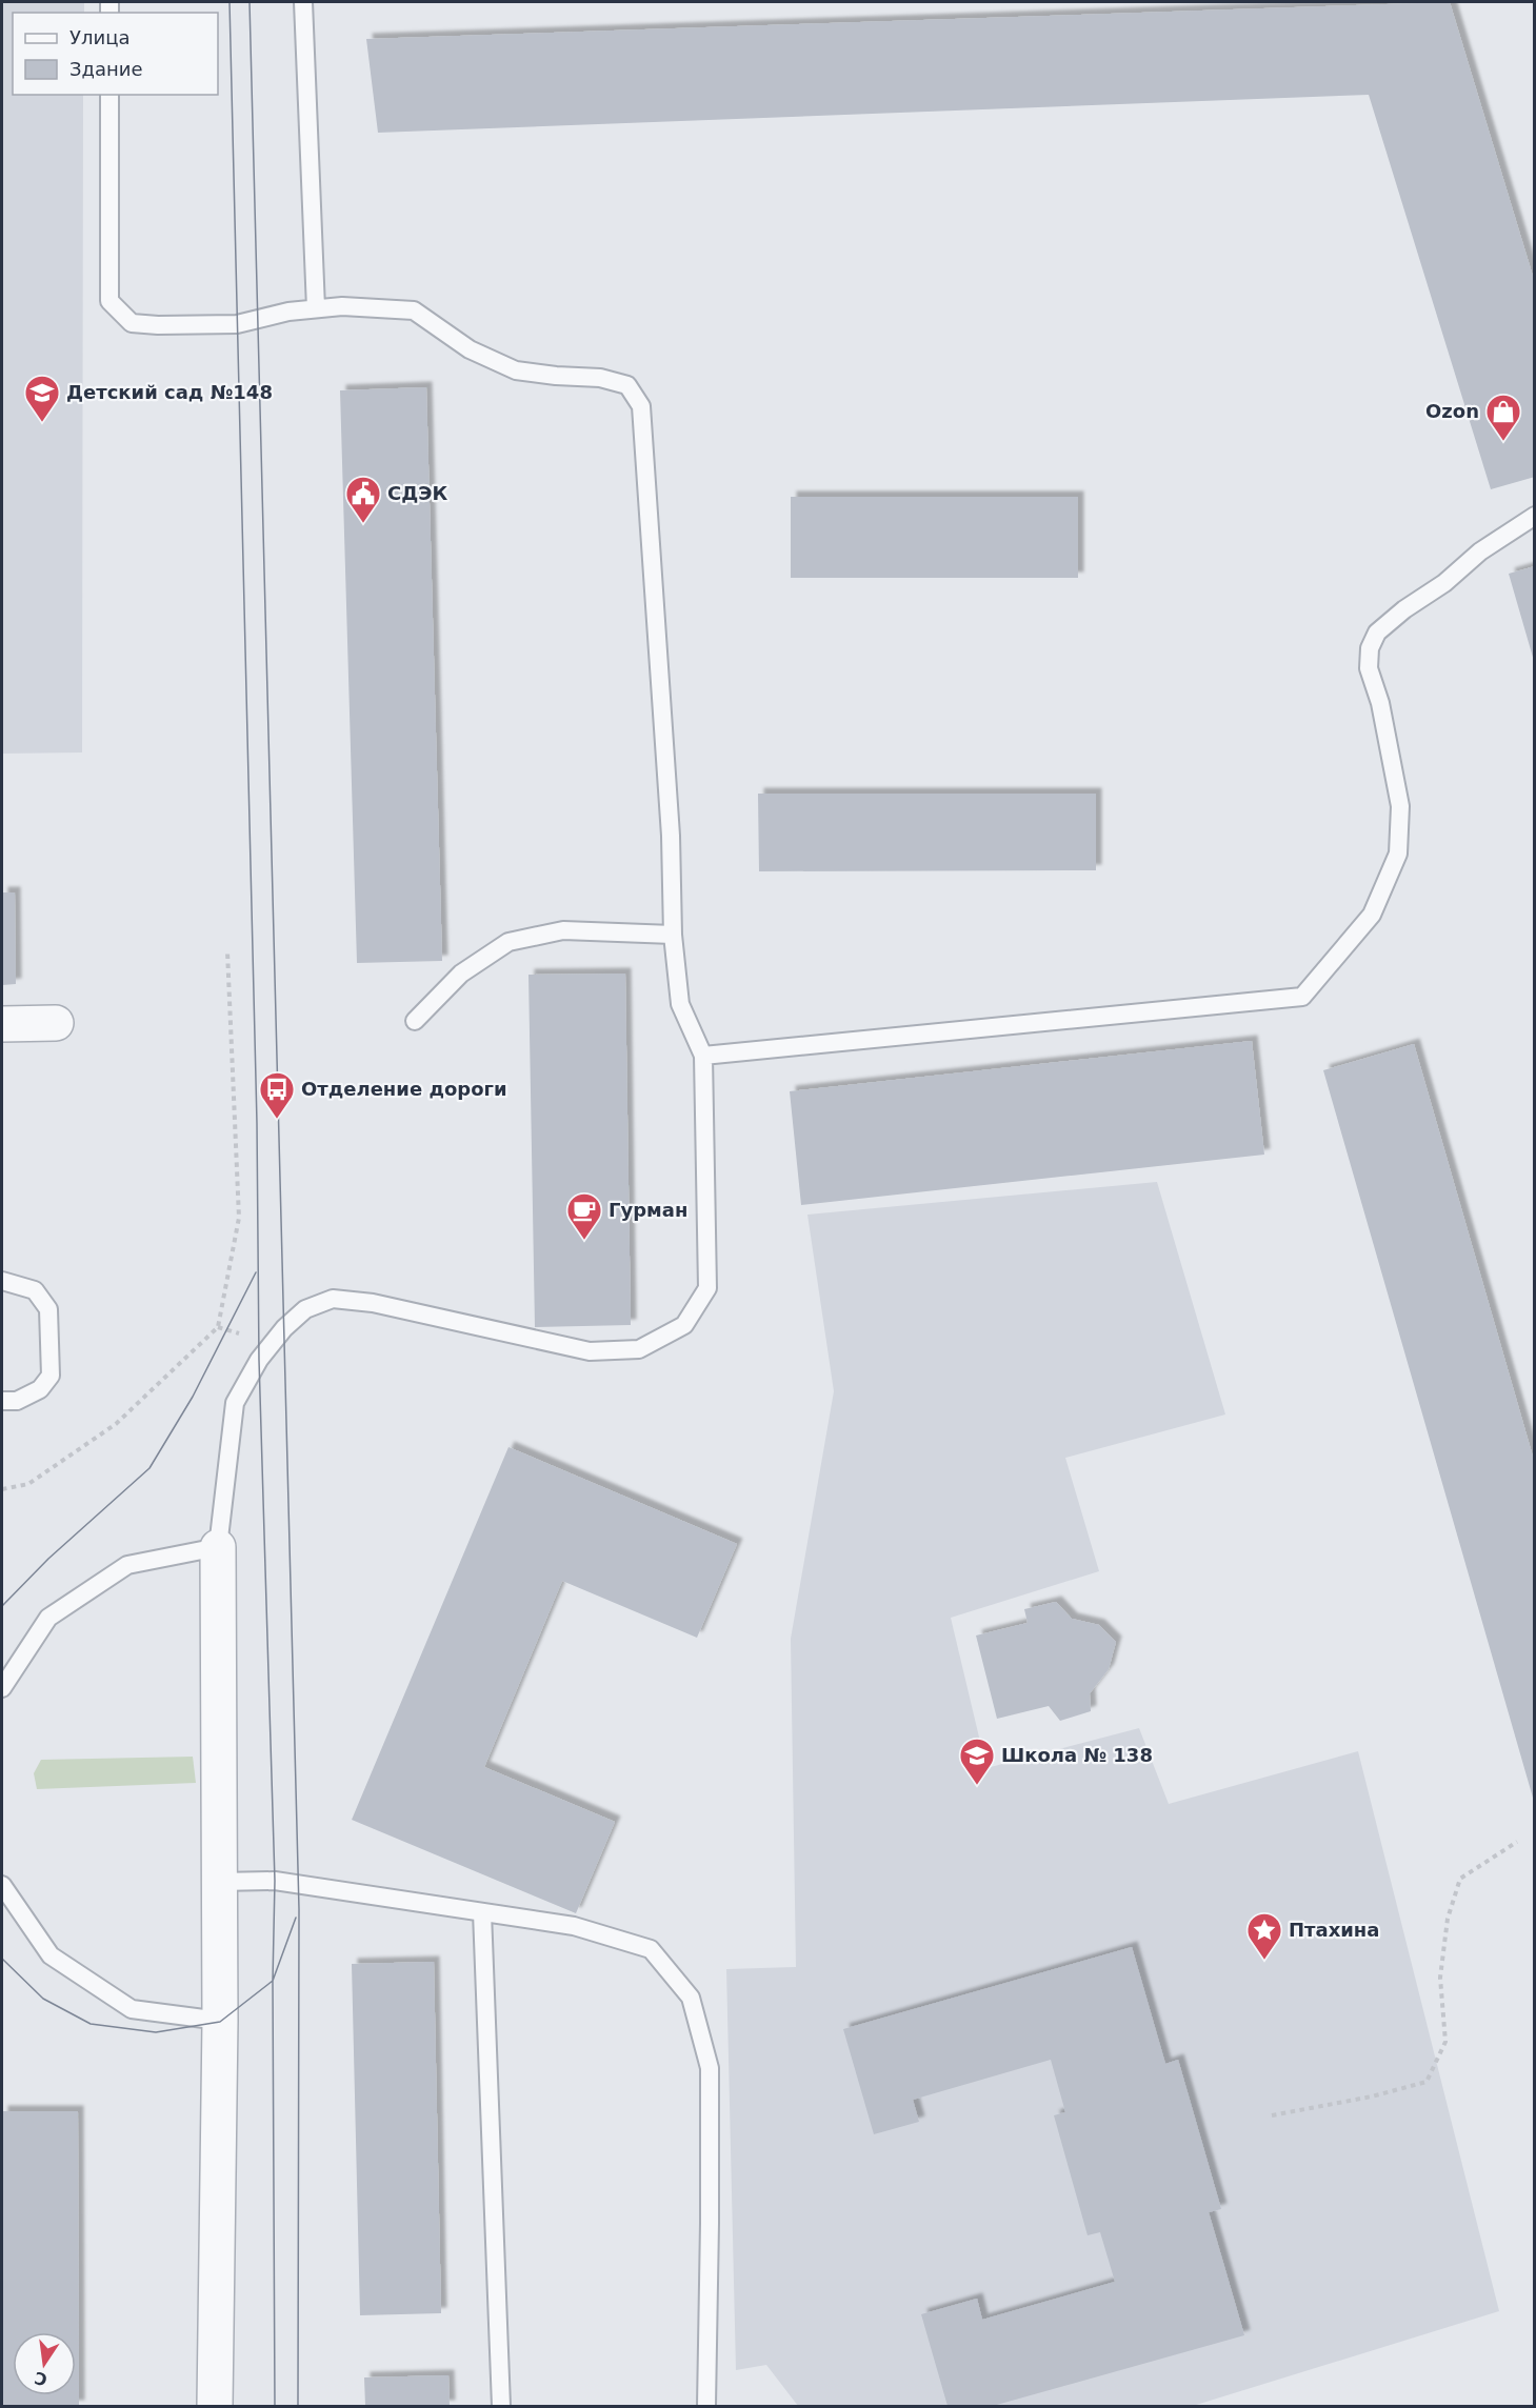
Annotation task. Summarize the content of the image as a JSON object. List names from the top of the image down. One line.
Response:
{"places":{"school or university":["Детский сад №148","Школа № 138"],"shop":["Ozon"],"public building":["СДЭК"],"bus stop":["Отделение дороги"],"cafe":["Гурман"],"place":["Птахина"]},"legend":["Улица","Здание"],"north":"bottom"}
